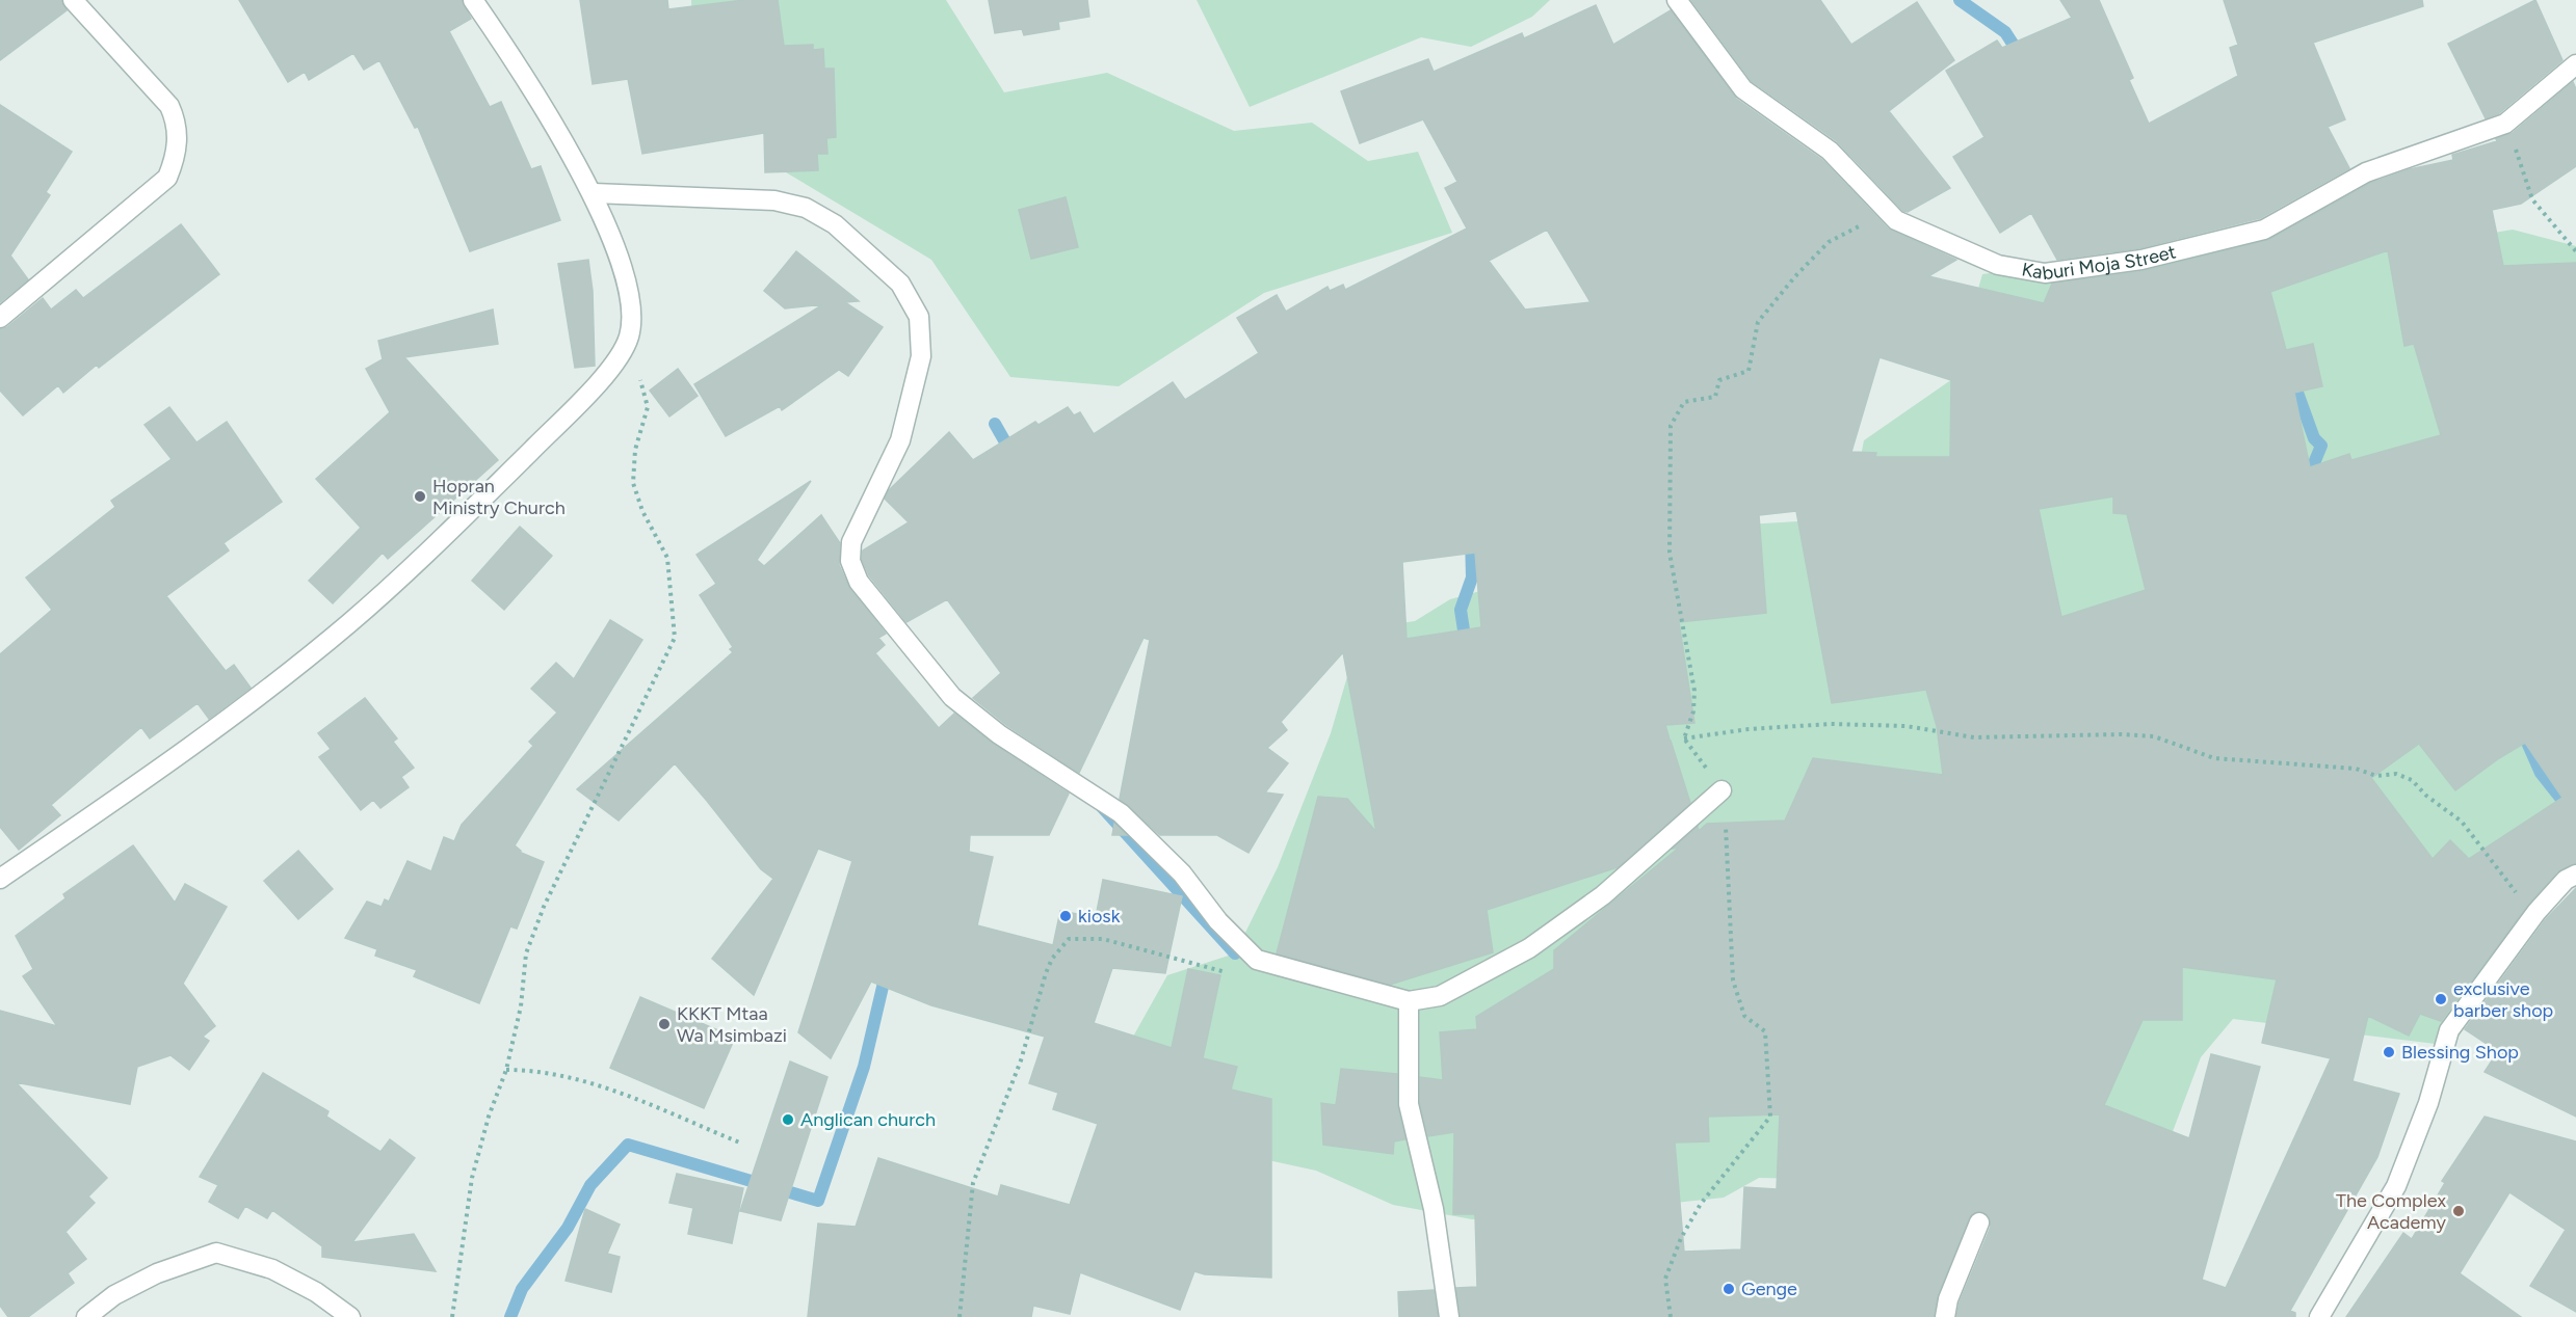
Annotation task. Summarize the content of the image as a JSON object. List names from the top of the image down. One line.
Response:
{"streets":{"street":["Kaburi Moja Street"]},"places":["Hopran Ministry Church","kiosk","exclusive barber shop","KKKT Mtaa Wa Msimbazi","Blessing Shop","Anglican church","The Complex Academy","Genge"]}
